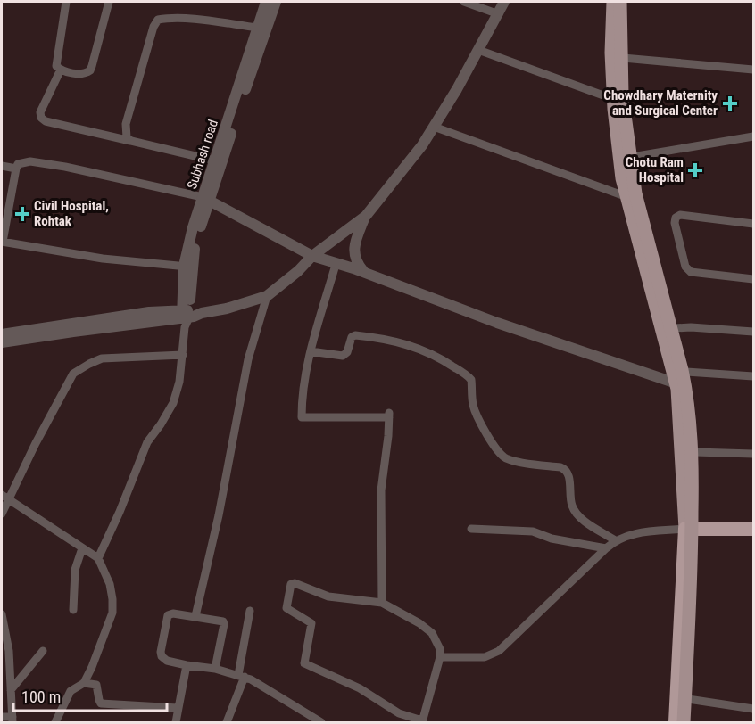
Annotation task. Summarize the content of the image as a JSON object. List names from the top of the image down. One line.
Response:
{"streets":{"street":["Subhash road"]},"places":{"health":["Chowdhary Maternity and Surgical Center","Chotu Ram Hospital","Civil Hospital, Rohtak"]},"scale_bar":"100 m"}
